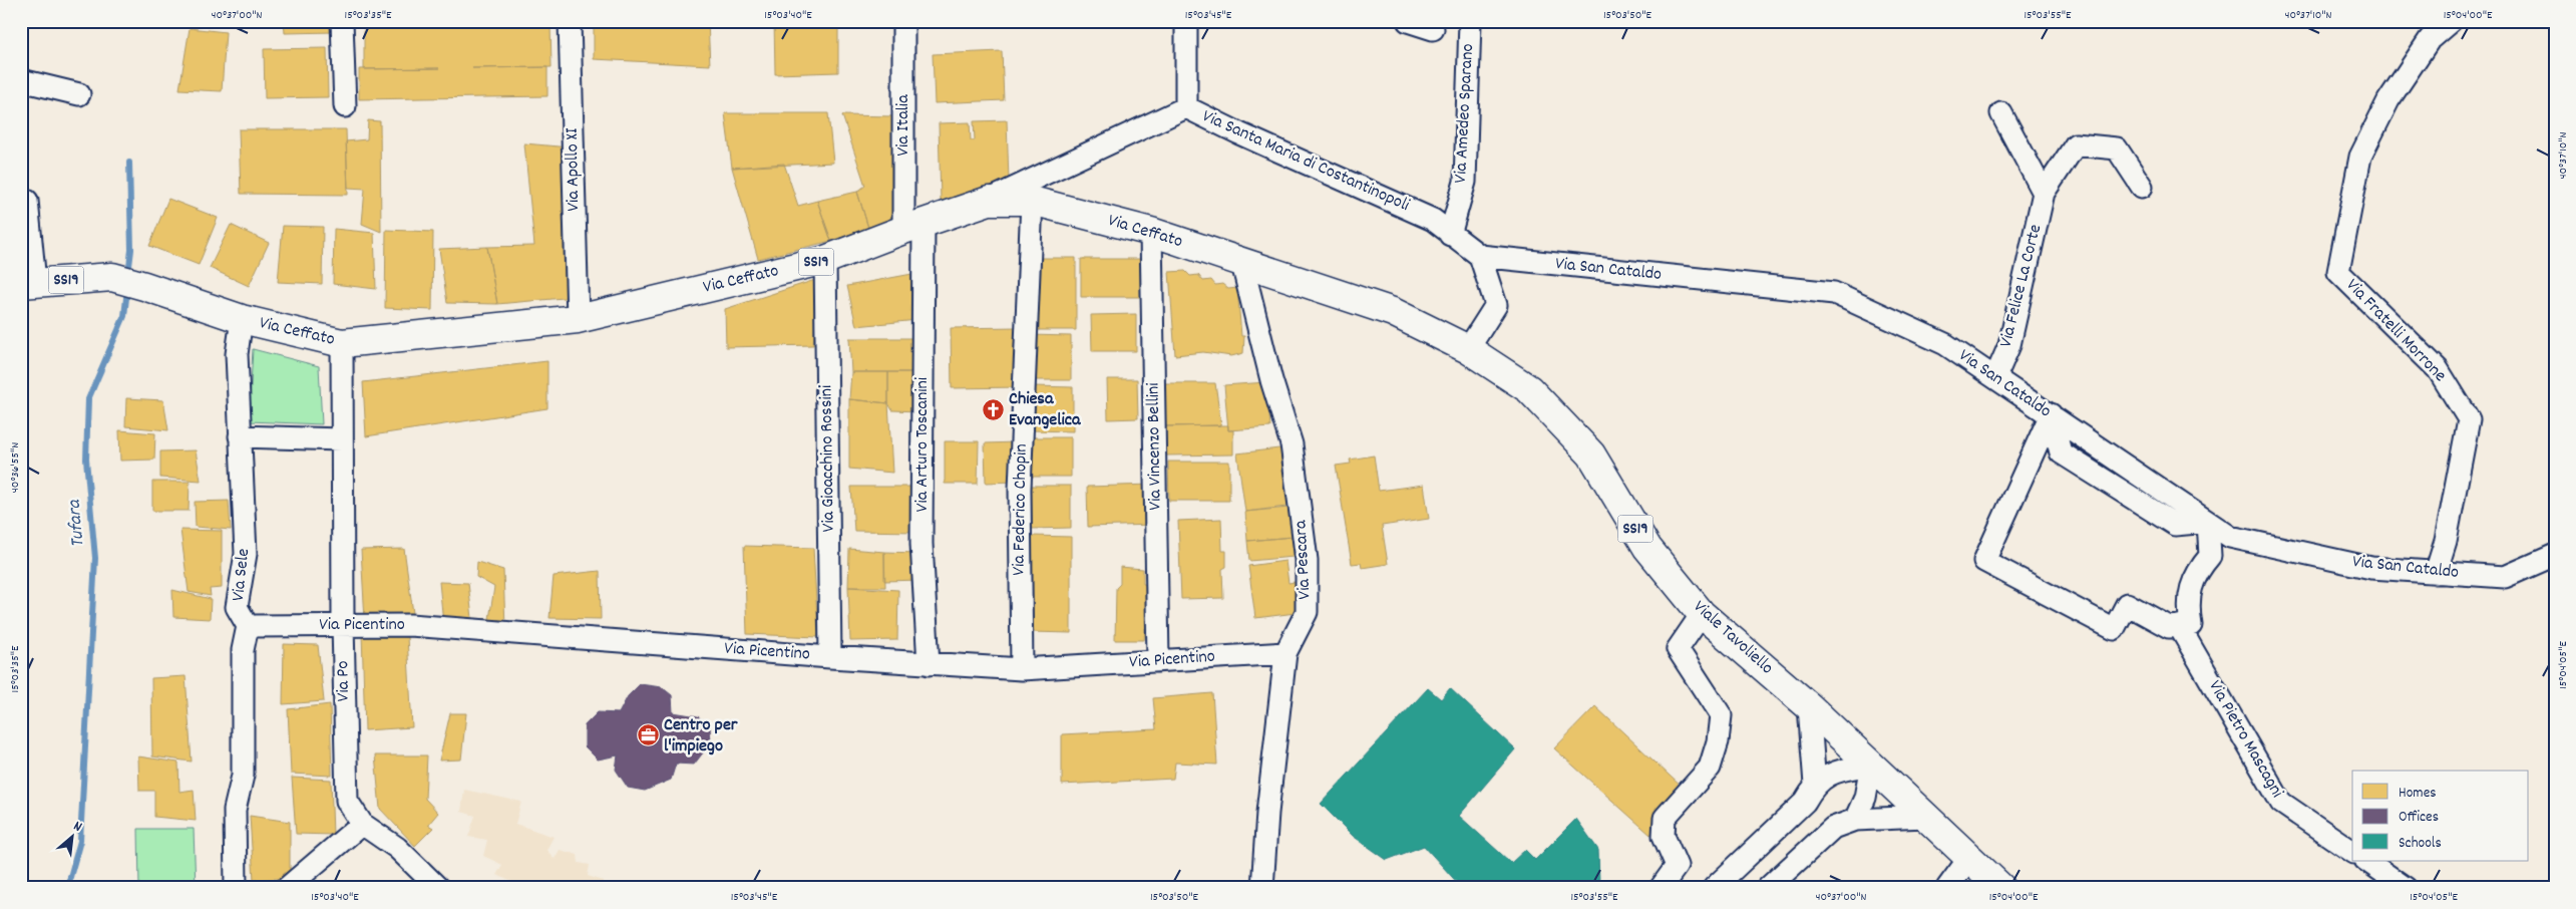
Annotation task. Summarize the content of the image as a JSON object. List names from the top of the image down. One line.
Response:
{"streets":{"main road":["Via Ceffato","SS19","Viale Tavoliello"],"street":["Via Amedeo Sparano","Via Italia","Via Santa Maria di Costantinopoli","Via Apollo XI","Via San Cataldo","Via Felice La Corte","Via Fratelli Morrone","Via Arturo Toscanini","Via Vincenzo Bellini","Via Gioacchino Rossini","Via Federico Chopin","Via Pescara","Via Sele","Via Picentino","Via Po","Via Pietro Mascagni"]},"crossings":[["Via Amedeo Sparano","Via Santa Maria di Costantinopoli"],["Via Italia","Via Ceffato"],["Via Italia","Via Arturo Toscanini"],["Via Santa Maria di Costantinopoli","Via Ceffato"],["Via Santa Maria di Costantinopoli","Via San Cataldo"],["Via Apollo XI","Via Ceffato"],["Via Ceffato","Via Arturo Toscanini"],["Via Ceffato","Via Vincenzo Bellini"],["Via Ceffato","Via Gioacchino Rossini"],["Via Ceffato","Via Federico Chopin"],["Via Ceffato","Via Pescara"],["Via Ceffato","Via Sele"],["Via Ceffato","Viale Tavoliello"],["Via Ceffato","Via Po"],["Via San Cataldo","Via Felice La Corte"],["Via San Cataldo","Via Fratelli Morrone"],["Via Arturo Toscanini","Via Picentino"],["Via Vincenzo Bellini","Via Picentino"],["Via Gioacchino Rossini","Via Picentino"],["Via Federico Chopin","Via Picentino"],["Via Pescara","Via Picentino"],["Via Sele","Via Picentino"],["Via Picentino","Via Po"]],"water":["Tufara"],"places":{"church":["Chiesa Evangelica"],"office":["Centro per l'impiego"]},"legend":["Homes","Offices","Schools"],"north":"top right","coordinates":["40°37'00\"N","15°03'35\"E","15°03'40\"E","15°03'45\"E","15°03'50\"E","15°03'55\"E","40°37'10\"N","15°04'00\"E","40°36'55\"N","15°04'05\"E"]}
